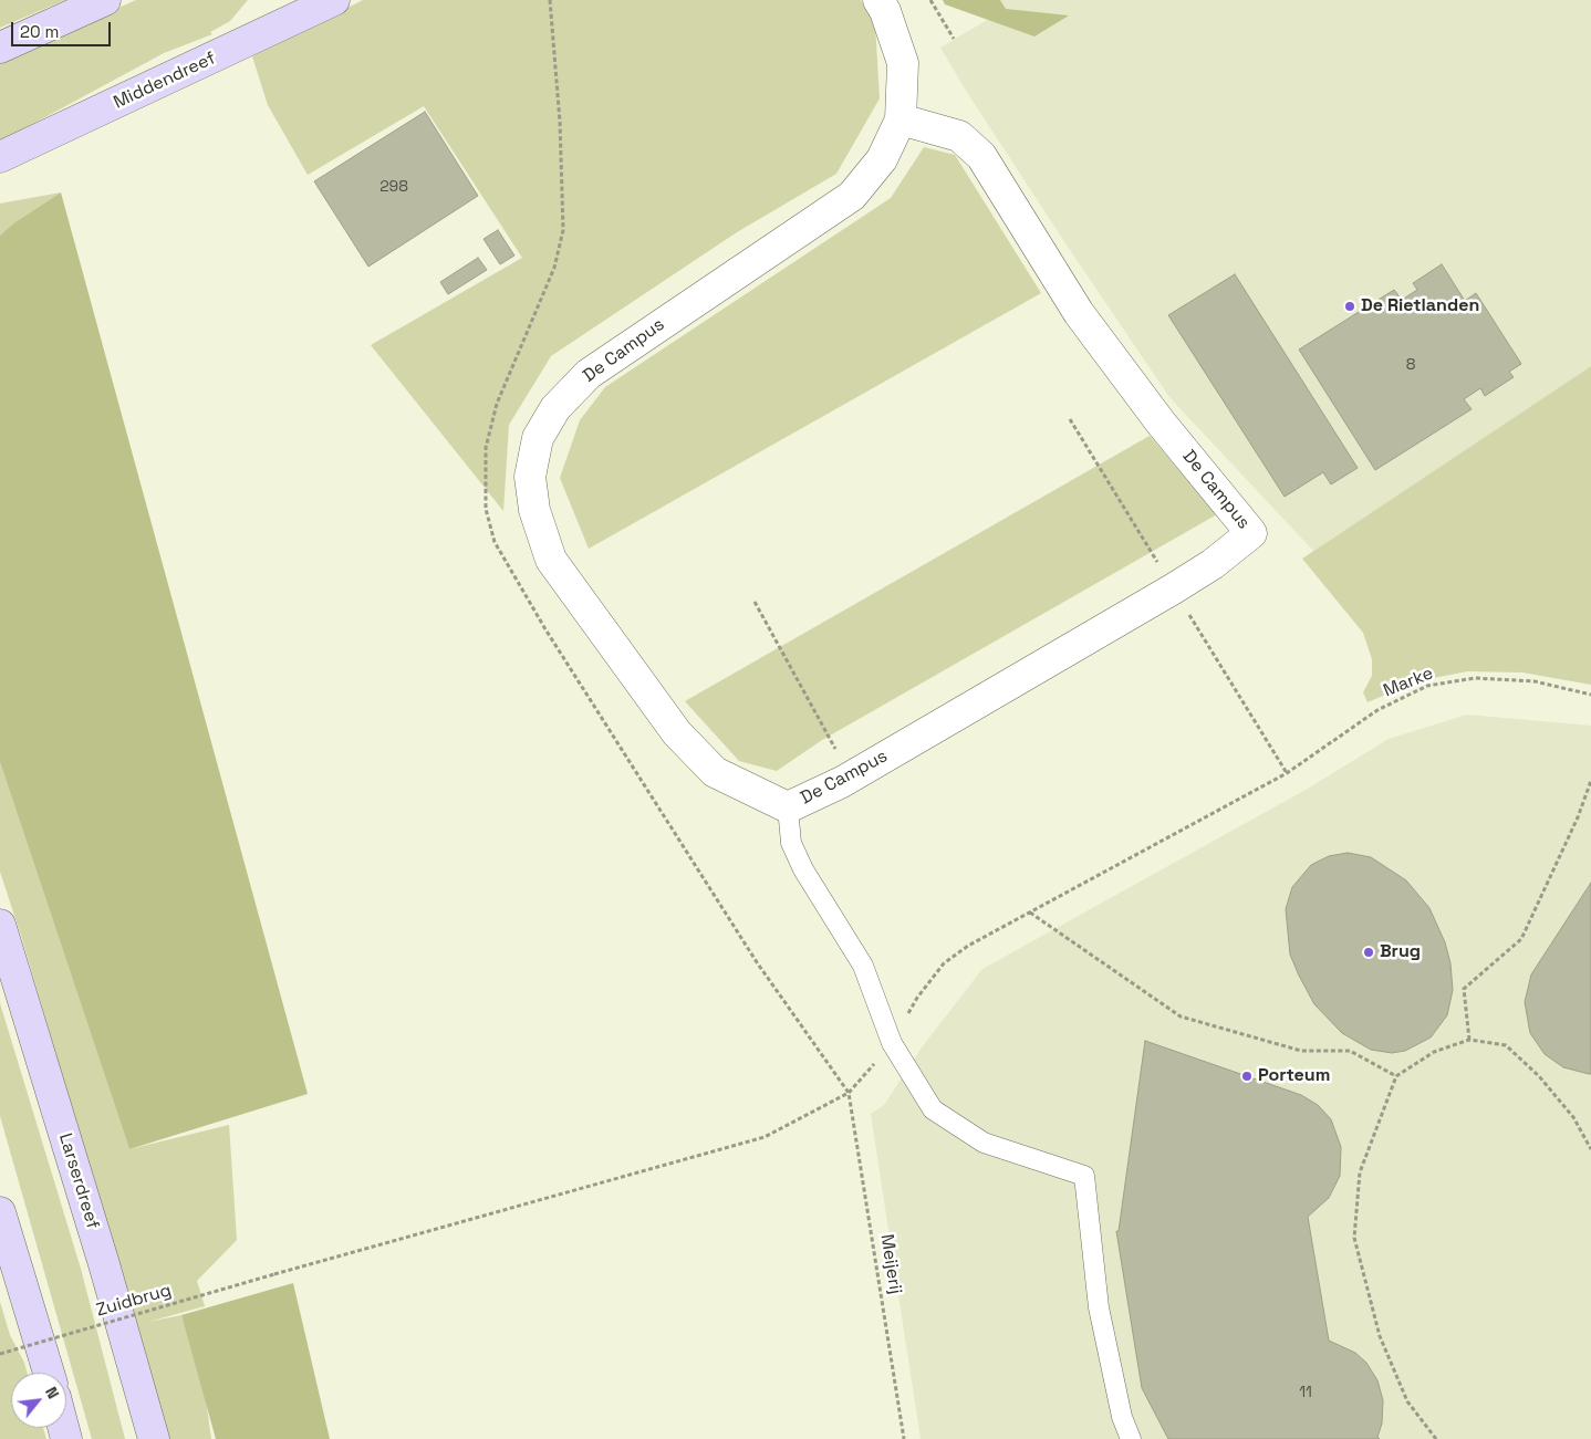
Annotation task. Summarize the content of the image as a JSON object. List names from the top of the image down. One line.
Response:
{"streets":{"main road":["Middendreef","Larserdreef"],"street":["De Campus"],"path":["Marke","Meijerij","Zuidbrug"]},"crossings":[["Marke","Meijerij"],["Marke","Zuidbrug"],["Meijerij","Zuidbrug"]],"places":["De Rietlanden","Brug","Porteum"],"house_numbers":["298","8","11"],"scale_bar":"20 m","north":"top right"}
